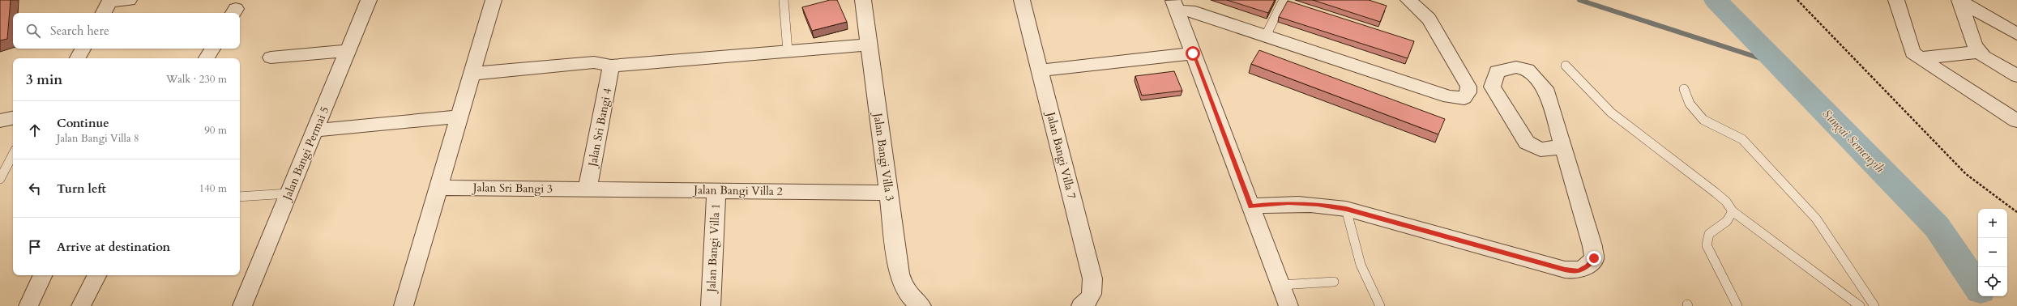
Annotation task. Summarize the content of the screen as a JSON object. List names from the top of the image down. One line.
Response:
{"streets":{"street":["Jalan Sri Bangi 4","Jalan Bangi Permai 5","Jalan Bangi Villa 7","Jalan Bangi Villa 3","Jalan Sri Bangi 3","Jalan Bangi Villa 2","Jalan Bangi Villa 1"]},"crossings":[["Jalan Sri Bangi 4","Jalan Sri Bangi 3"],["Jalan Sri Bangi 4","Jalan Bangi Villa 2"],["Jalan Bangi Villa 3","Jalan Bangi Villa 2"],["Jalan Sri Bangi 3","Jalan Bangi Villa 2"],["Jalan Bangi Villa 2","Jalan Bangi Villa 1"]],"water":["Sungai Semenyih"],"page":{"search":"Search here","heading":["3 min","Walk · 230 m"],"list":[["Continue","Jalan Bangi Villa 8","90 m"],["Turn left","140 m"],"Arrive at destination"],"map_buttons":["+","−"]}}
